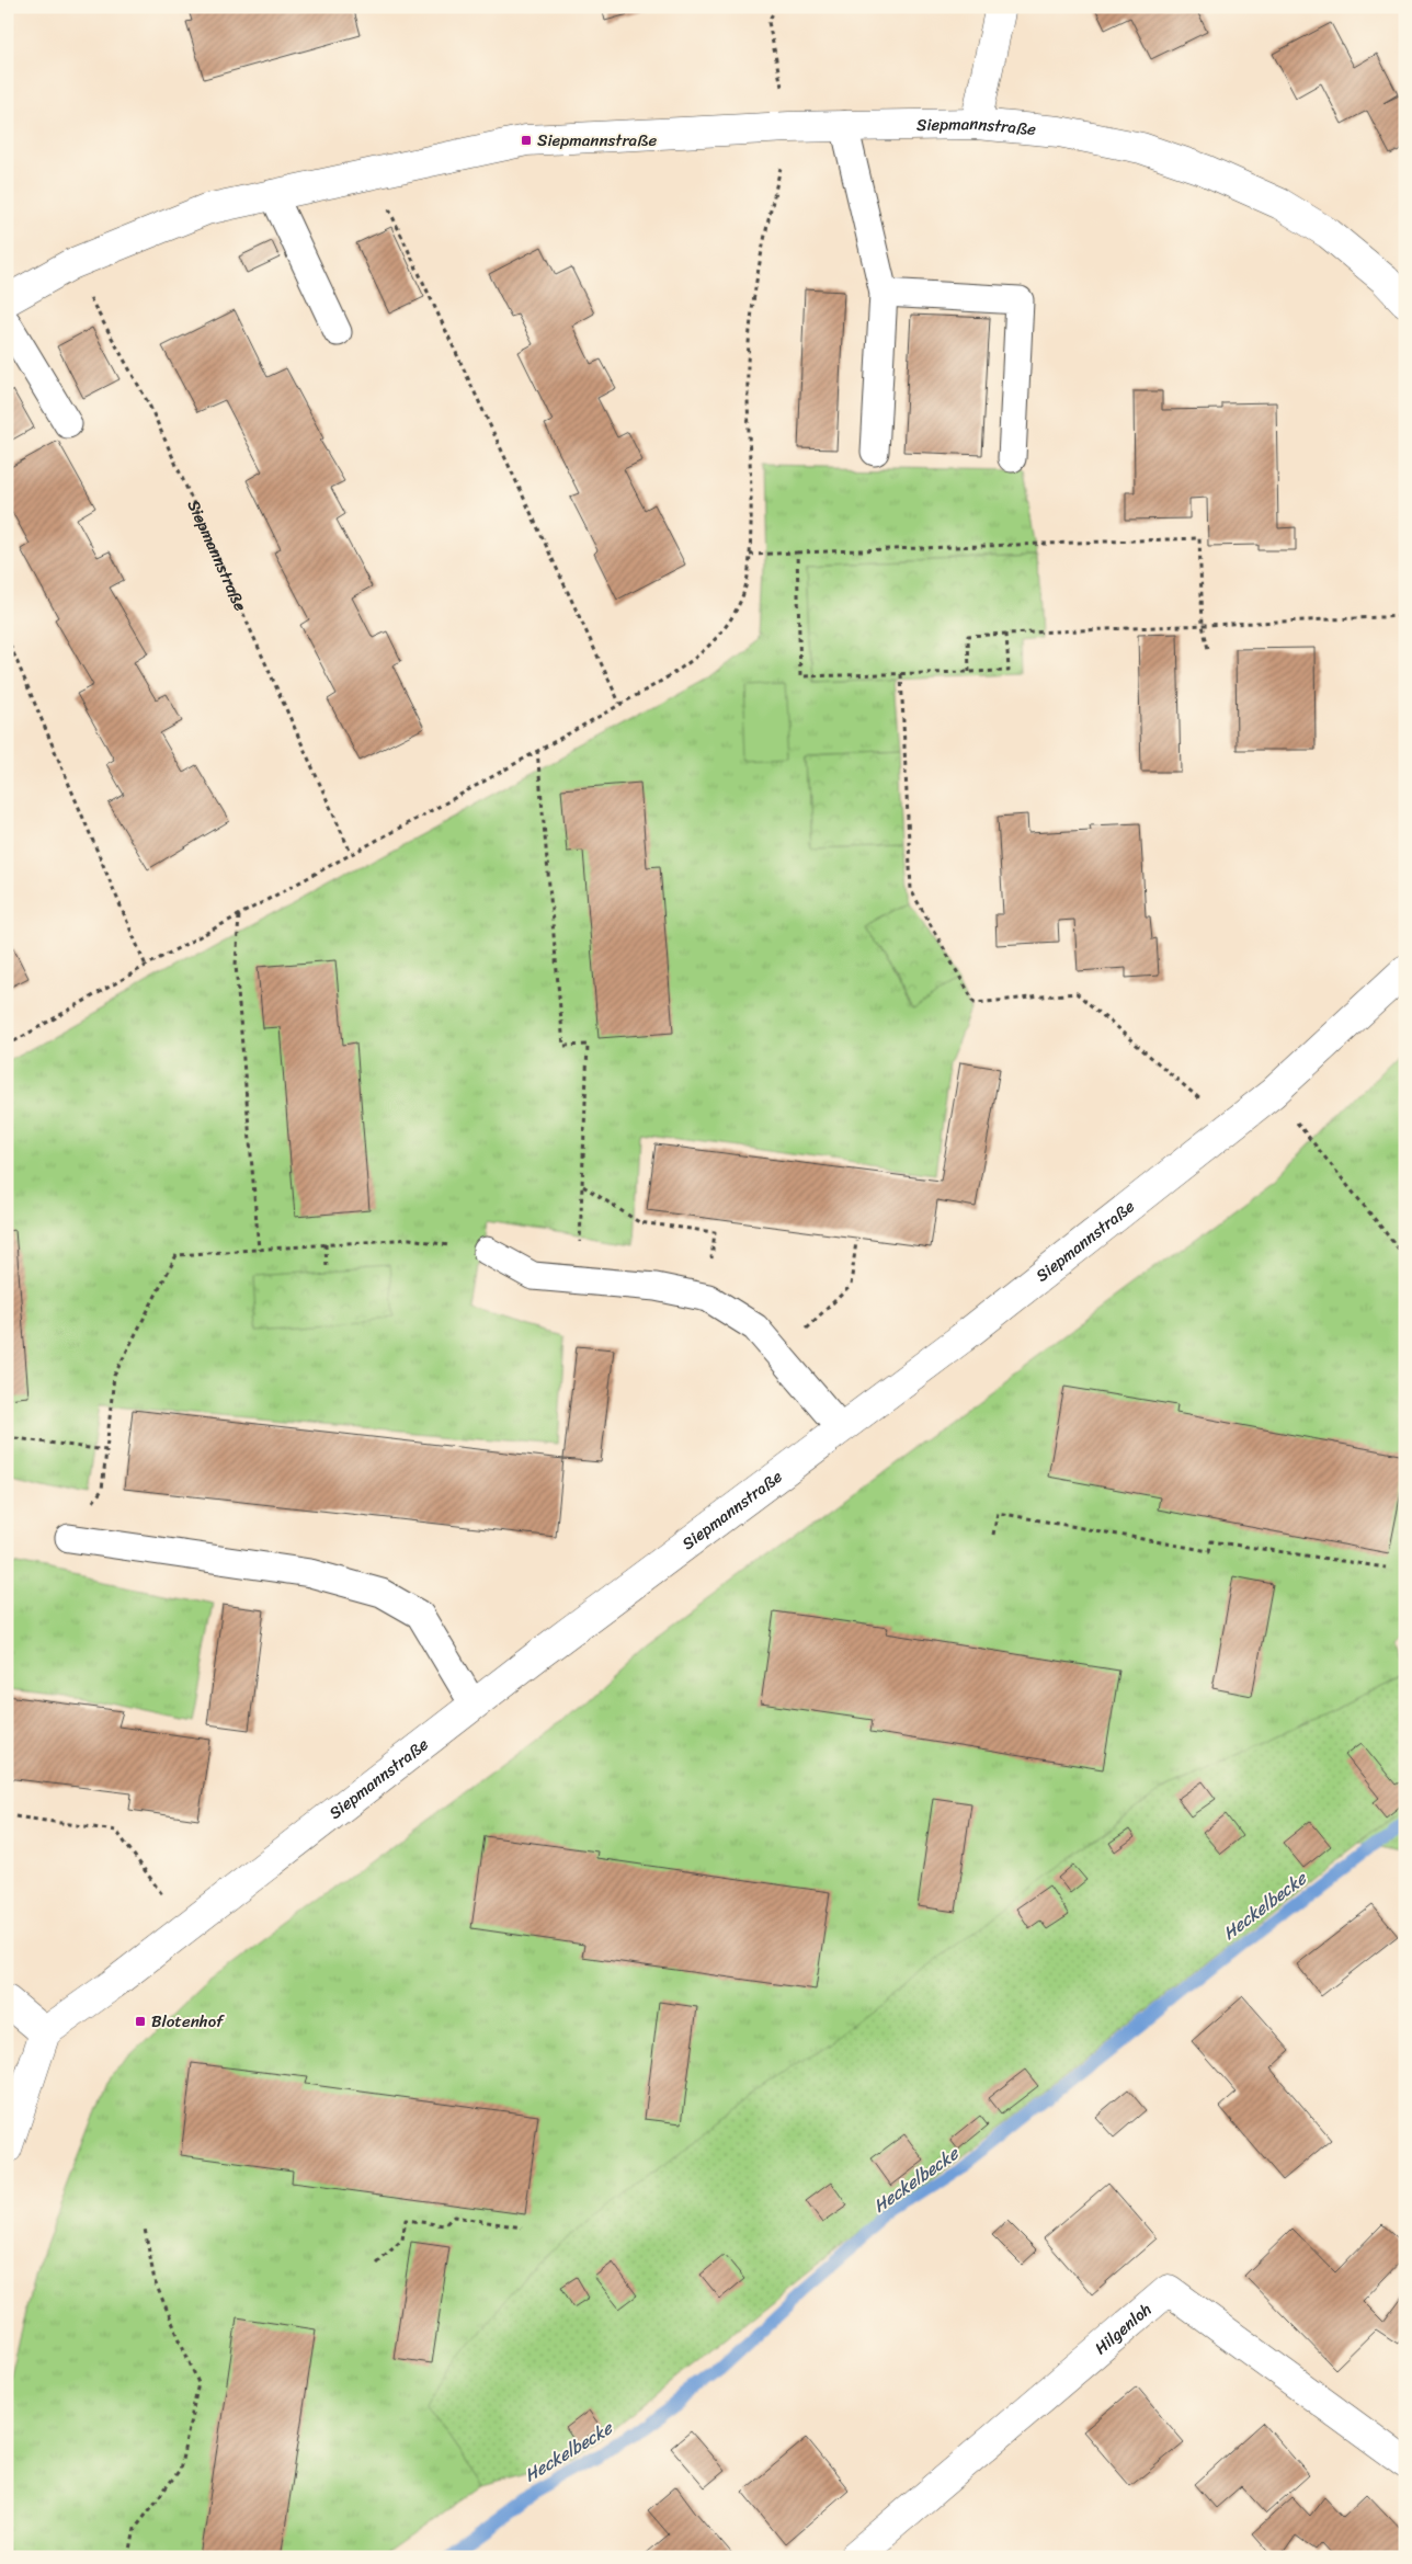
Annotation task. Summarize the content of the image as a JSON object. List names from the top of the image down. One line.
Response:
{"streets":{"street":["Siepmannstraße","Hilgenloh"]},"water":["Heckelbecke"],"places":{"transit":["Siepmannstraße","Blotenhof"]}}
